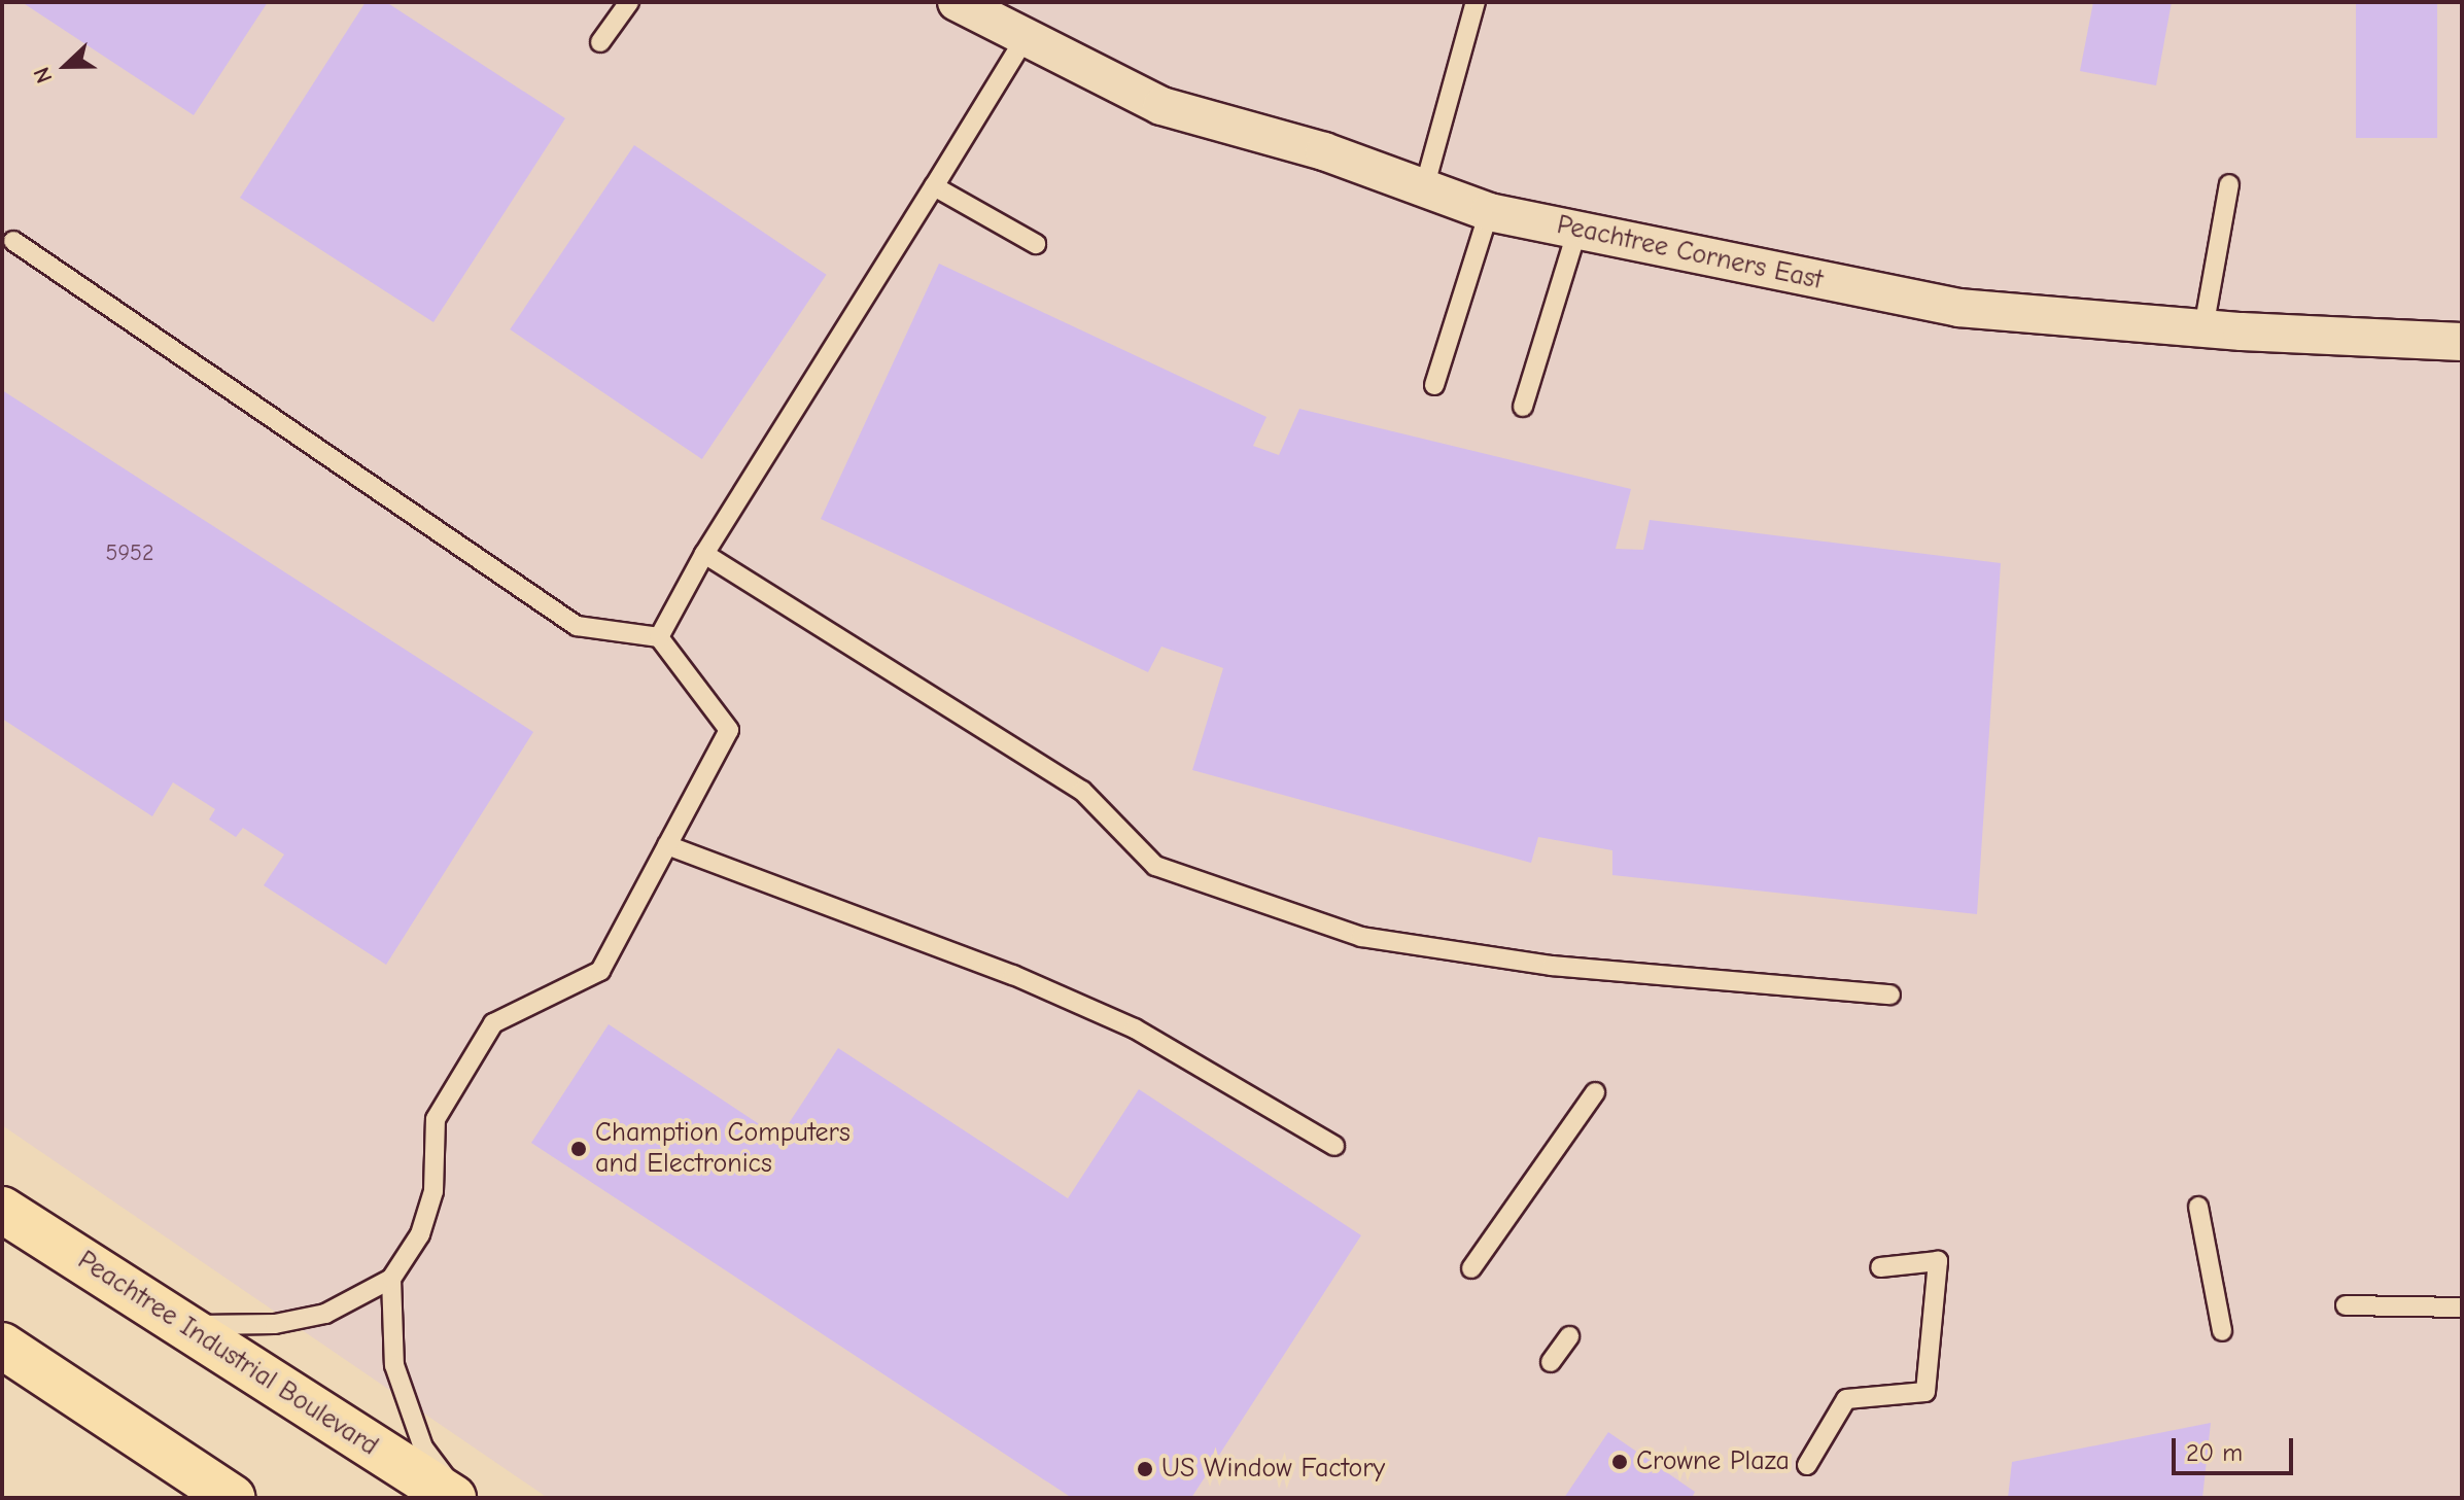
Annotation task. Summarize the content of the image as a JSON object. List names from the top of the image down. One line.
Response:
{"streets":{"highway":["Peachtree Industrial Boulevard"],"street":["Peachtree Corners East"]},"places":["Chamption Computers and Electronics","Crowne Plaza","US Window Factory"],"house_numbers":["5952"],"scale_bar":"20 m","north":"left"}
